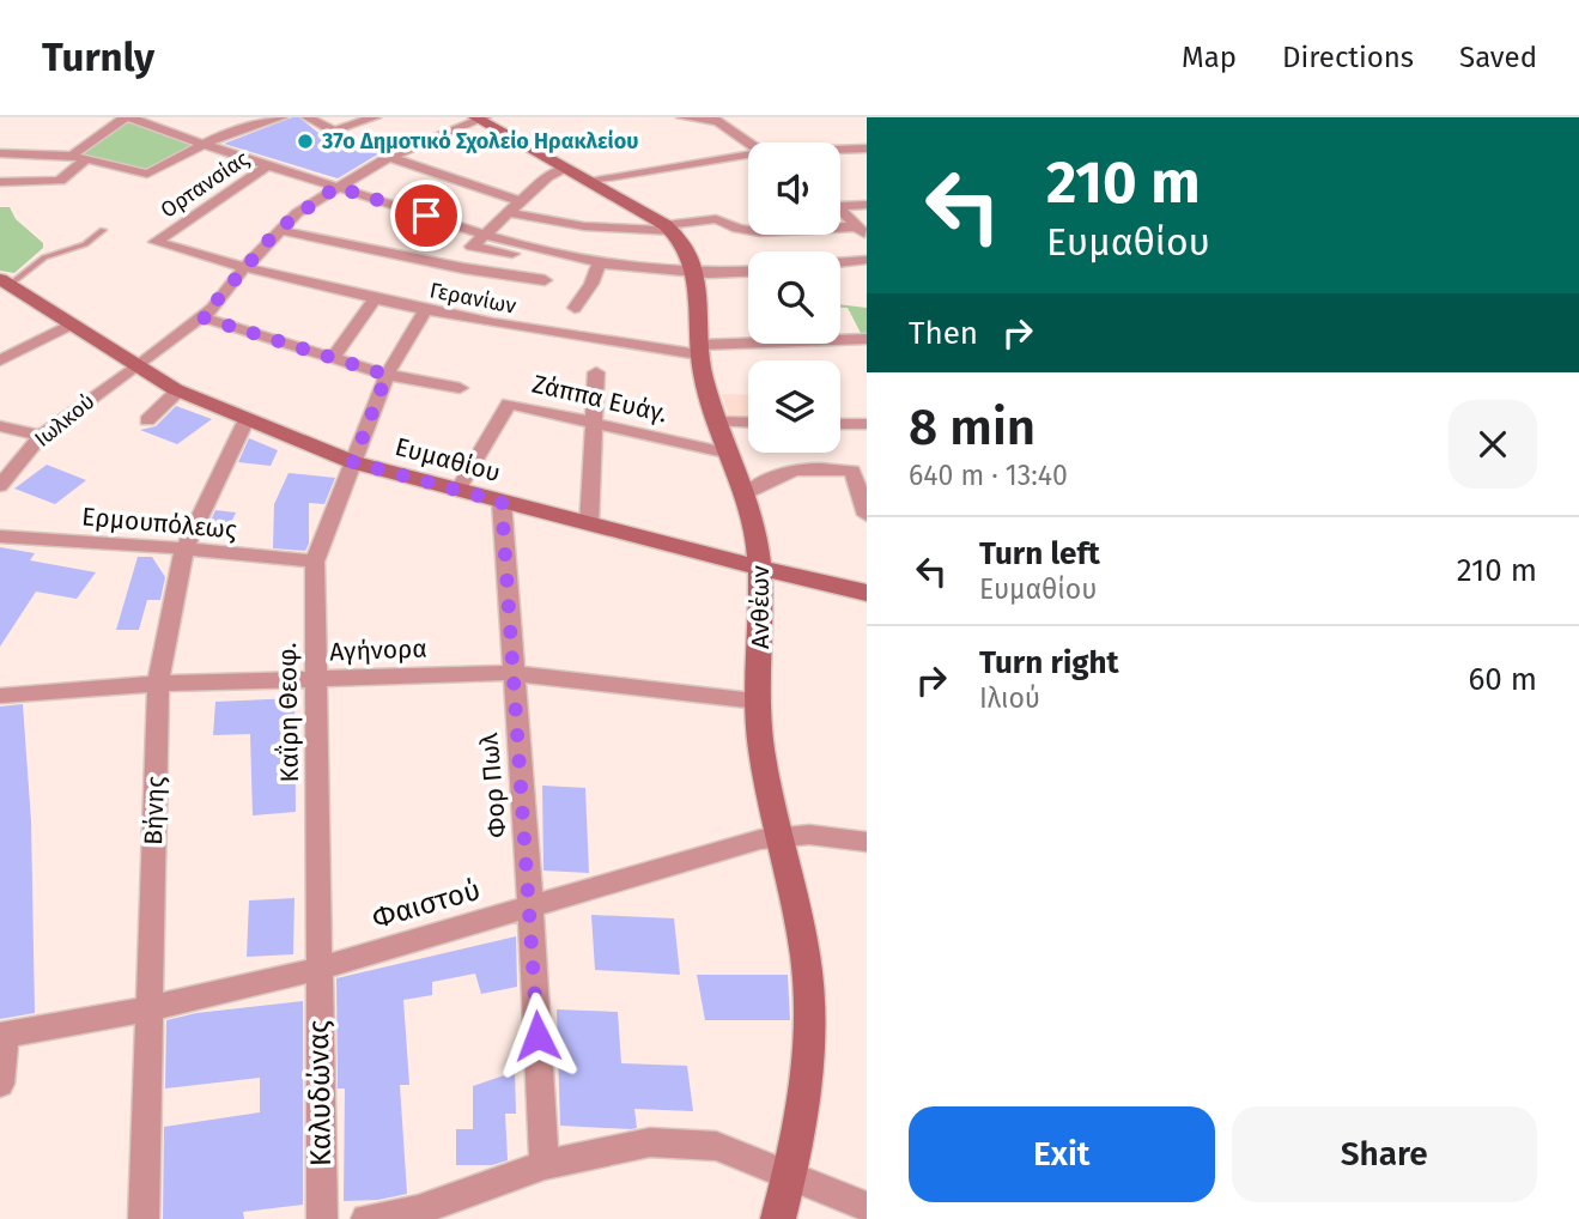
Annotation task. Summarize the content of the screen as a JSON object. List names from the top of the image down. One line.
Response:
{"streets":{"street":["Ορτανσίας","Γερανίων","Ζάππα Ευάγ.","Ιωλκού","Ευμαθίου","Ερμουπόλεως","Ανθέων","Αγήνορα","Καΐρη Θεοφ.","Φορ Πωλ","Βήνης","Φαιστού","Καλυδώνας"]},"crossings":[["Ορτανσίας","Γερανίων"],["Ορτανσίας","Ιωλκού"],["Γερανίων","Ιωλκού"],["Γερανίων","Ανθέων"],["Γερανίων","Καΐρη Θεοφ."],["Ζάππα Ευάγ.","Ευμαθίου"],["Ζάππα Ευάγ.","Ανθέων"],["Ιωλκού","Ευμαθίου"],["Ευμαθίου","Ανθέων"],["Ευμαθίου","Καΐρη Θεοφ."],["Ευμαθίου","Φορ Πωλ"],["Ευμαθίου","Βήνης"],["Ερμουπόλεως","Καΐρη Θεοφ."],["Ερμουπόλεως","Βήνης"],["Ανθέων","Αγήνορα"],["Ανθέων","Φαιστού"],["Αγήνορα","Καΐρη Θεοφ."],["Αγήνορα","Φορ Πωλ"],["Αγήνορα","Βήνης"],["Καΐρη Θεοφ.","Φαιστού"],["Καΐρη Θεοφ.","Καλυδώνας"],["Φορ Πωλ","Φαιστού"],["Βήνης","Φαιστού"],["Φαιστού","Καλυδώνας"]],"places":["37ο Δημοτικό Σχολείο Ηρακλείου"],"page":{"header":"Turnly","nav":["Map","Directions","Saved"],"turn":["210 m","Ευμαθίου"],"then":"Then","heading":["8 min","640 m · 13:40"],"list":[{"name":"Turn left","note":"Ευμαθίου","value":"210 m"},{"name":"Turn right","note":"Ιλιού","value":"60 m"}],"buttons":["Exit","Share"]}}
